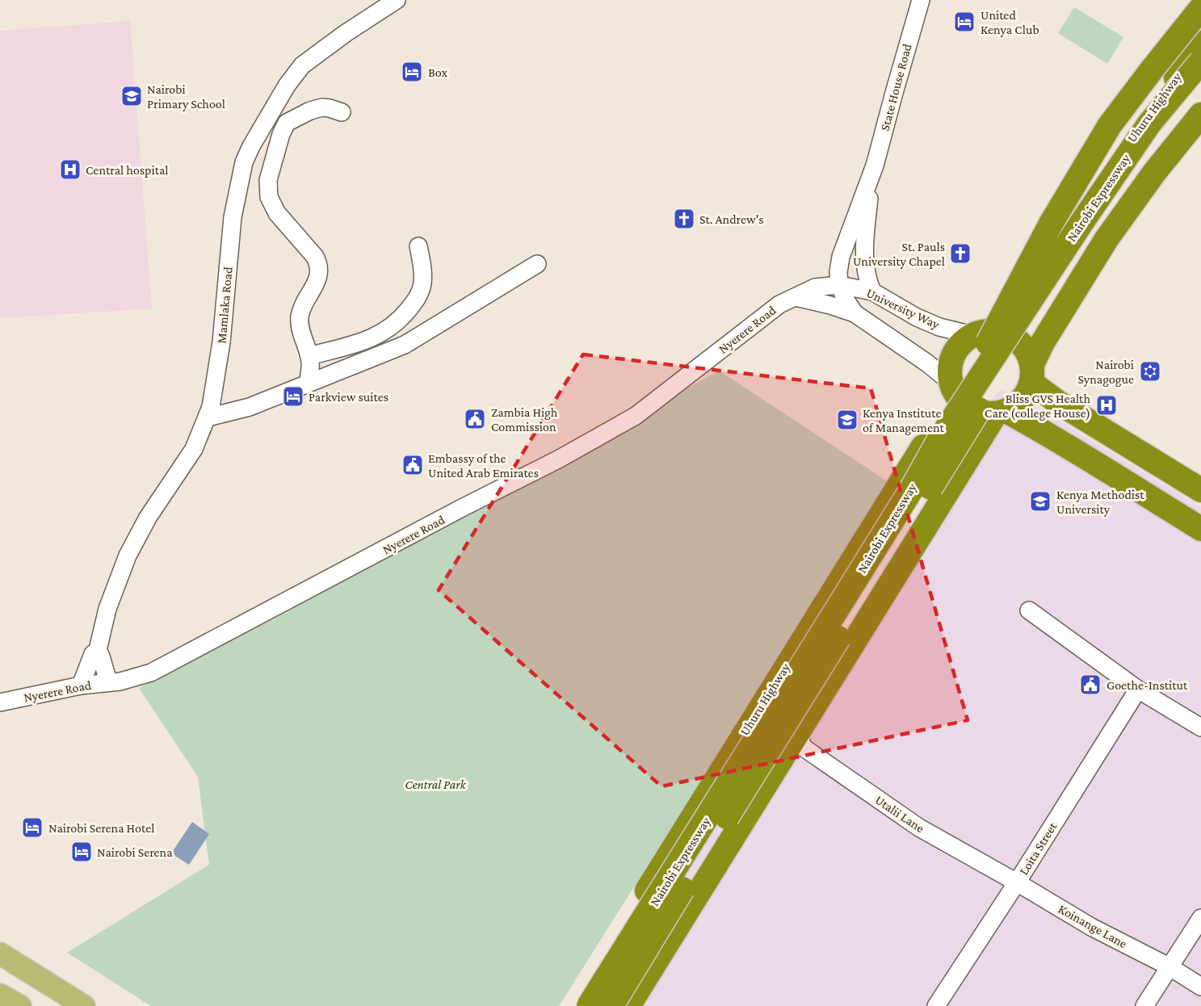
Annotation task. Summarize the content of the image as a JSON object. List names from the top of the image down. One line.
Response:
{"streets":{"highway":["Uhuru Highway","Nairobi Expressway"],"street":["State House Road","Mamlaka Road","University Way","Nyerere Road","Utalii Lane","Loita Street","Koinange Lane"]},"crossings":[["State House Road","University Way"],["State House Road","Nyerere Road"],["Uhuru Highway","University Way"],["Mamlaka Road","Nyerere Road"],["University Way","Nyerere Road"],["Utalii Lane","Loita Street"],["Utalii Lane","Koinange Lane"],["Loita Street","Koinange Lane"]],"parks":["Central Park"],"places":{"hotel":["United Kenya Club","Box","Parkview suites","Nairobi Serena Hotel","Nairobi Serena"],"school or university":["Nairobi Primary School","Kenya Institute of Management","Kenya Methodist University"],"hospital":["Central hospital","Bliss GVS Health Care (college House)"],"church":["St. Andrew's","St. Pauls University Chapel"],"synagogue":["Nairobi Synagogue"],"public building":["Zambia High Commission","Embassy of the United Arab Emirates","Goethe-Institut"]}}
